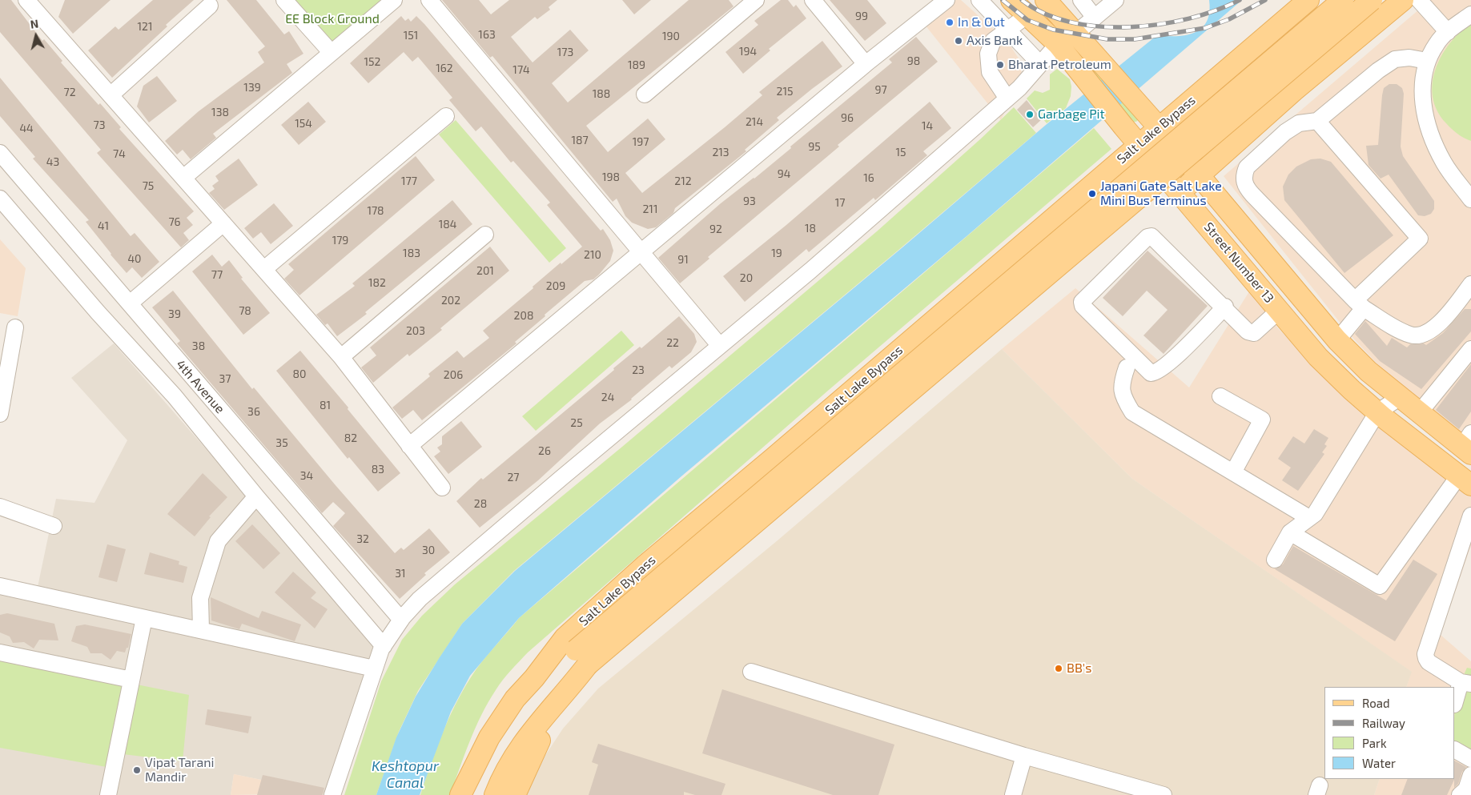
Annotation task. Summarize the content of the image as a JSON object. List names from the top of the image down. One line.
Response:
{"streets":{"main road":["Salt Lake Bypass","Street Number 13"],"street":["4th Avenue"]},"crossings":[["Salt Lake Bypass","Street Number 13"]],"water":["Keshtopur Canal"],"parks":["EE Block Ground"],"places":["In & Out","Axis Bank","Bharat Petroleum","Garbage Pit","Japani Gate Salt Lake Mini Bus Terminus","BB's","Vipat Tarani Mandir"],"house_numbers":["99","121","163","151","190","194","173","98","152","189","162","174","139","97","215","72","188","138","96","214","154","73","14","44","187","197","95","213","15","74","43","94","198","16","177","212","75","93","17","211","178","76","184","41","18","92","179","183","19","210","40","91","201","77","20","182","209","202","78","39","208","203","22","38","23","80","206","37","24","81","36","25","82","35","26","83","34","27","28","32","30","31"],"legend":["Road","Railway","Park","Water"],"north":"top"}
